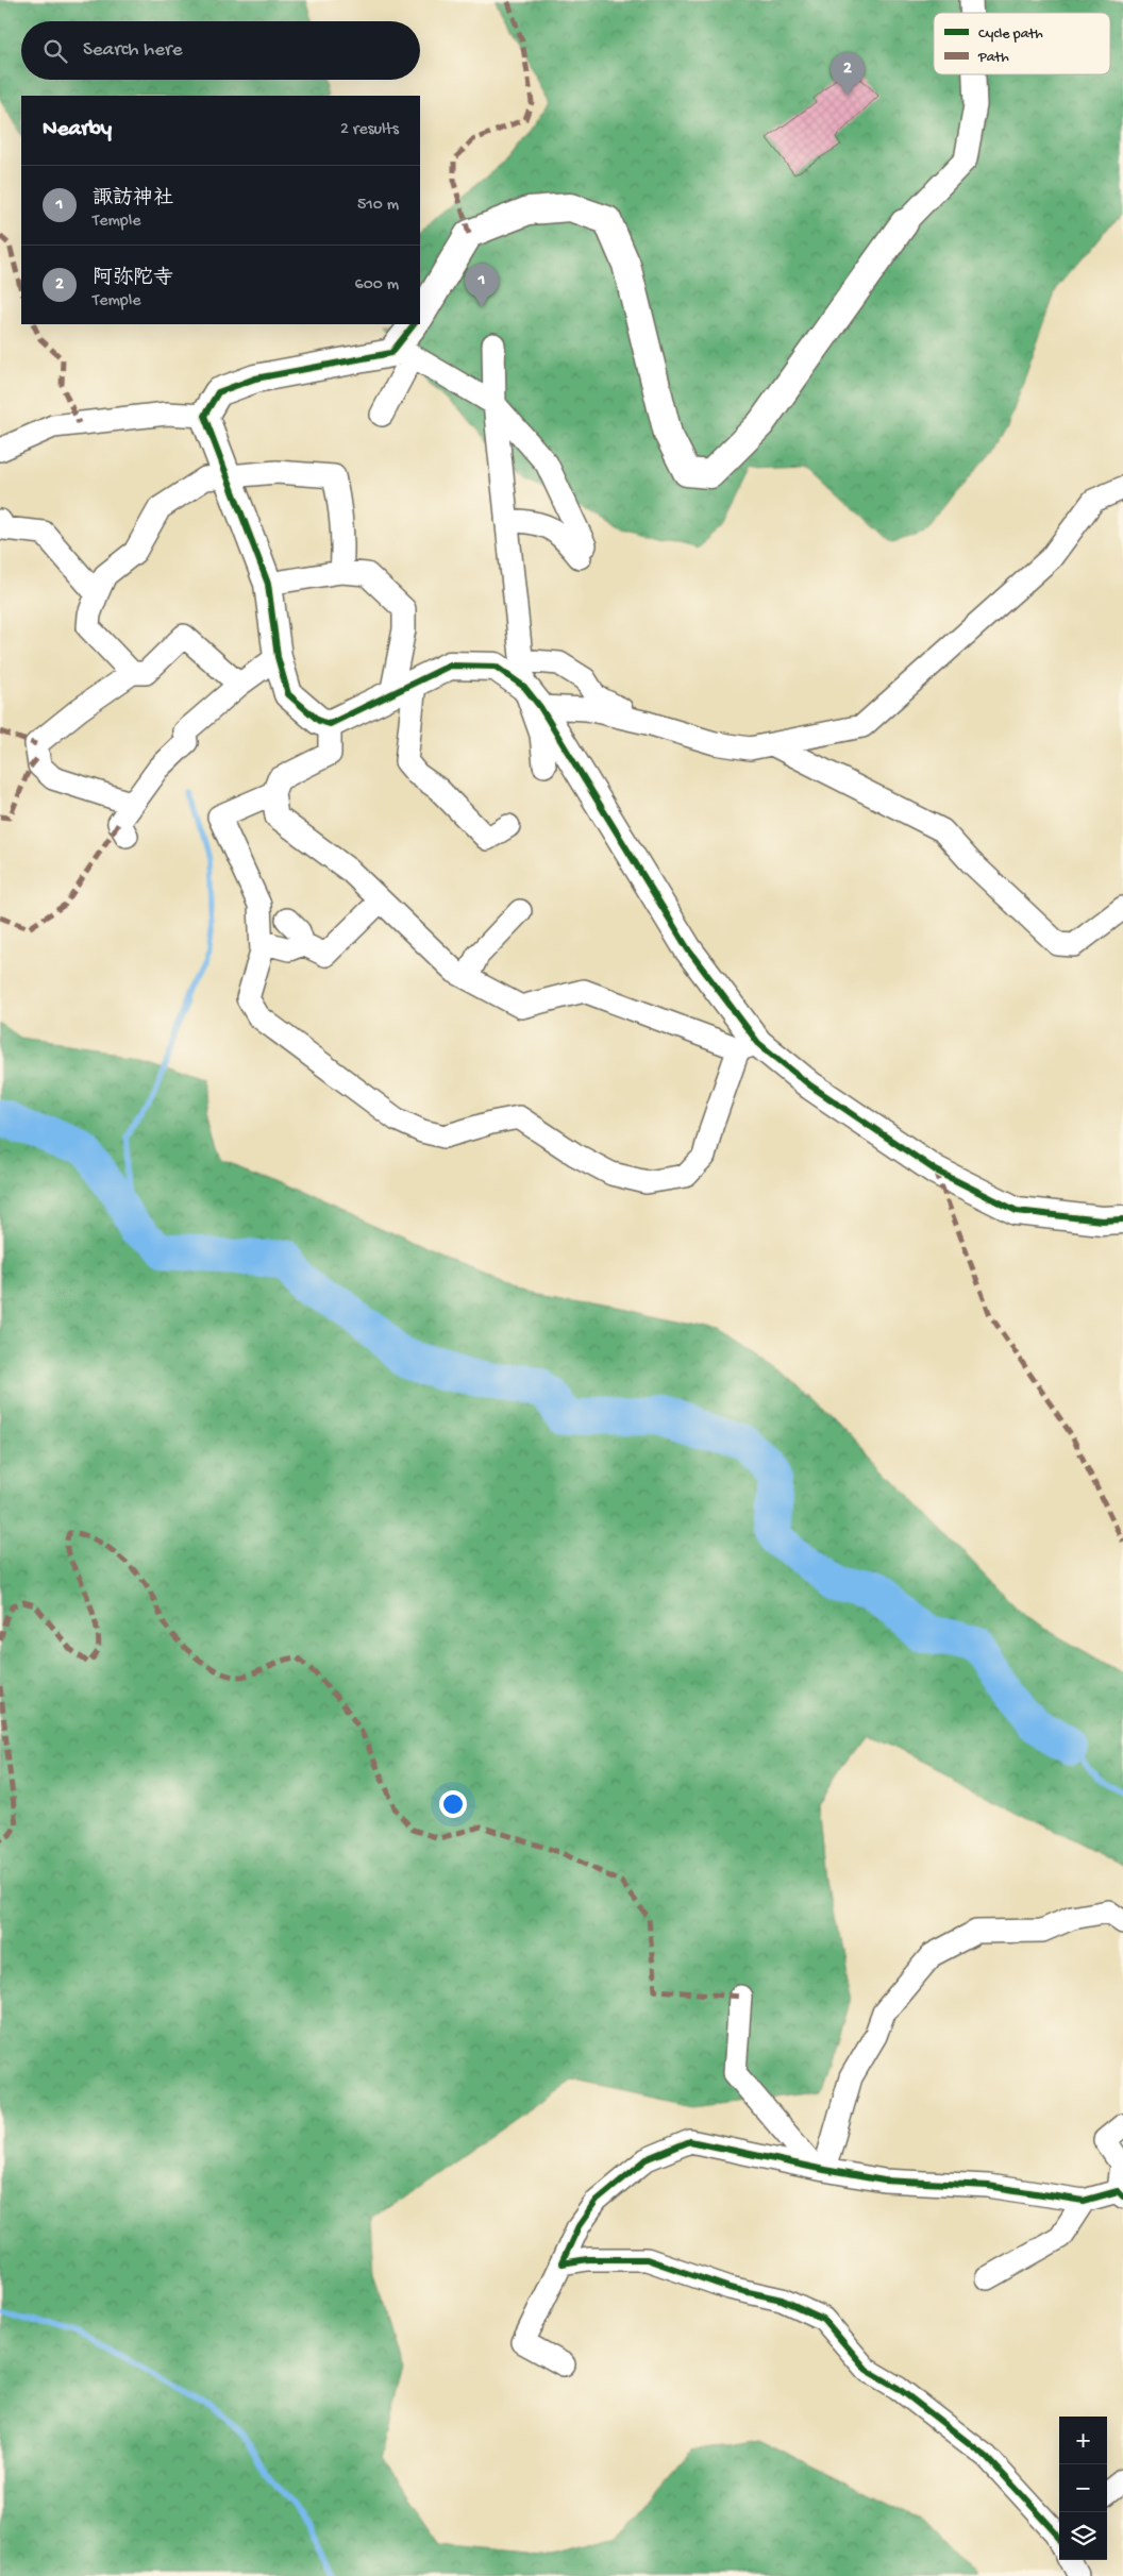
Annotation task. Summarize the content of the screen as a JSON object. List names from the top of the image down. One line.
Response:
{"legend":["Cycle path","Path"],"page":{"search":"Search here","pins":["2","1"],"heading":["Nearby","2 results"],"list":[{"mark":"1","name":"諏訪神社","note":"Temple","value":"510 m"},{"mark":"2","name":"阿弥陀寺","note":"Temple","value":"600 m"}],"map_buttons":["+","−"]}}
